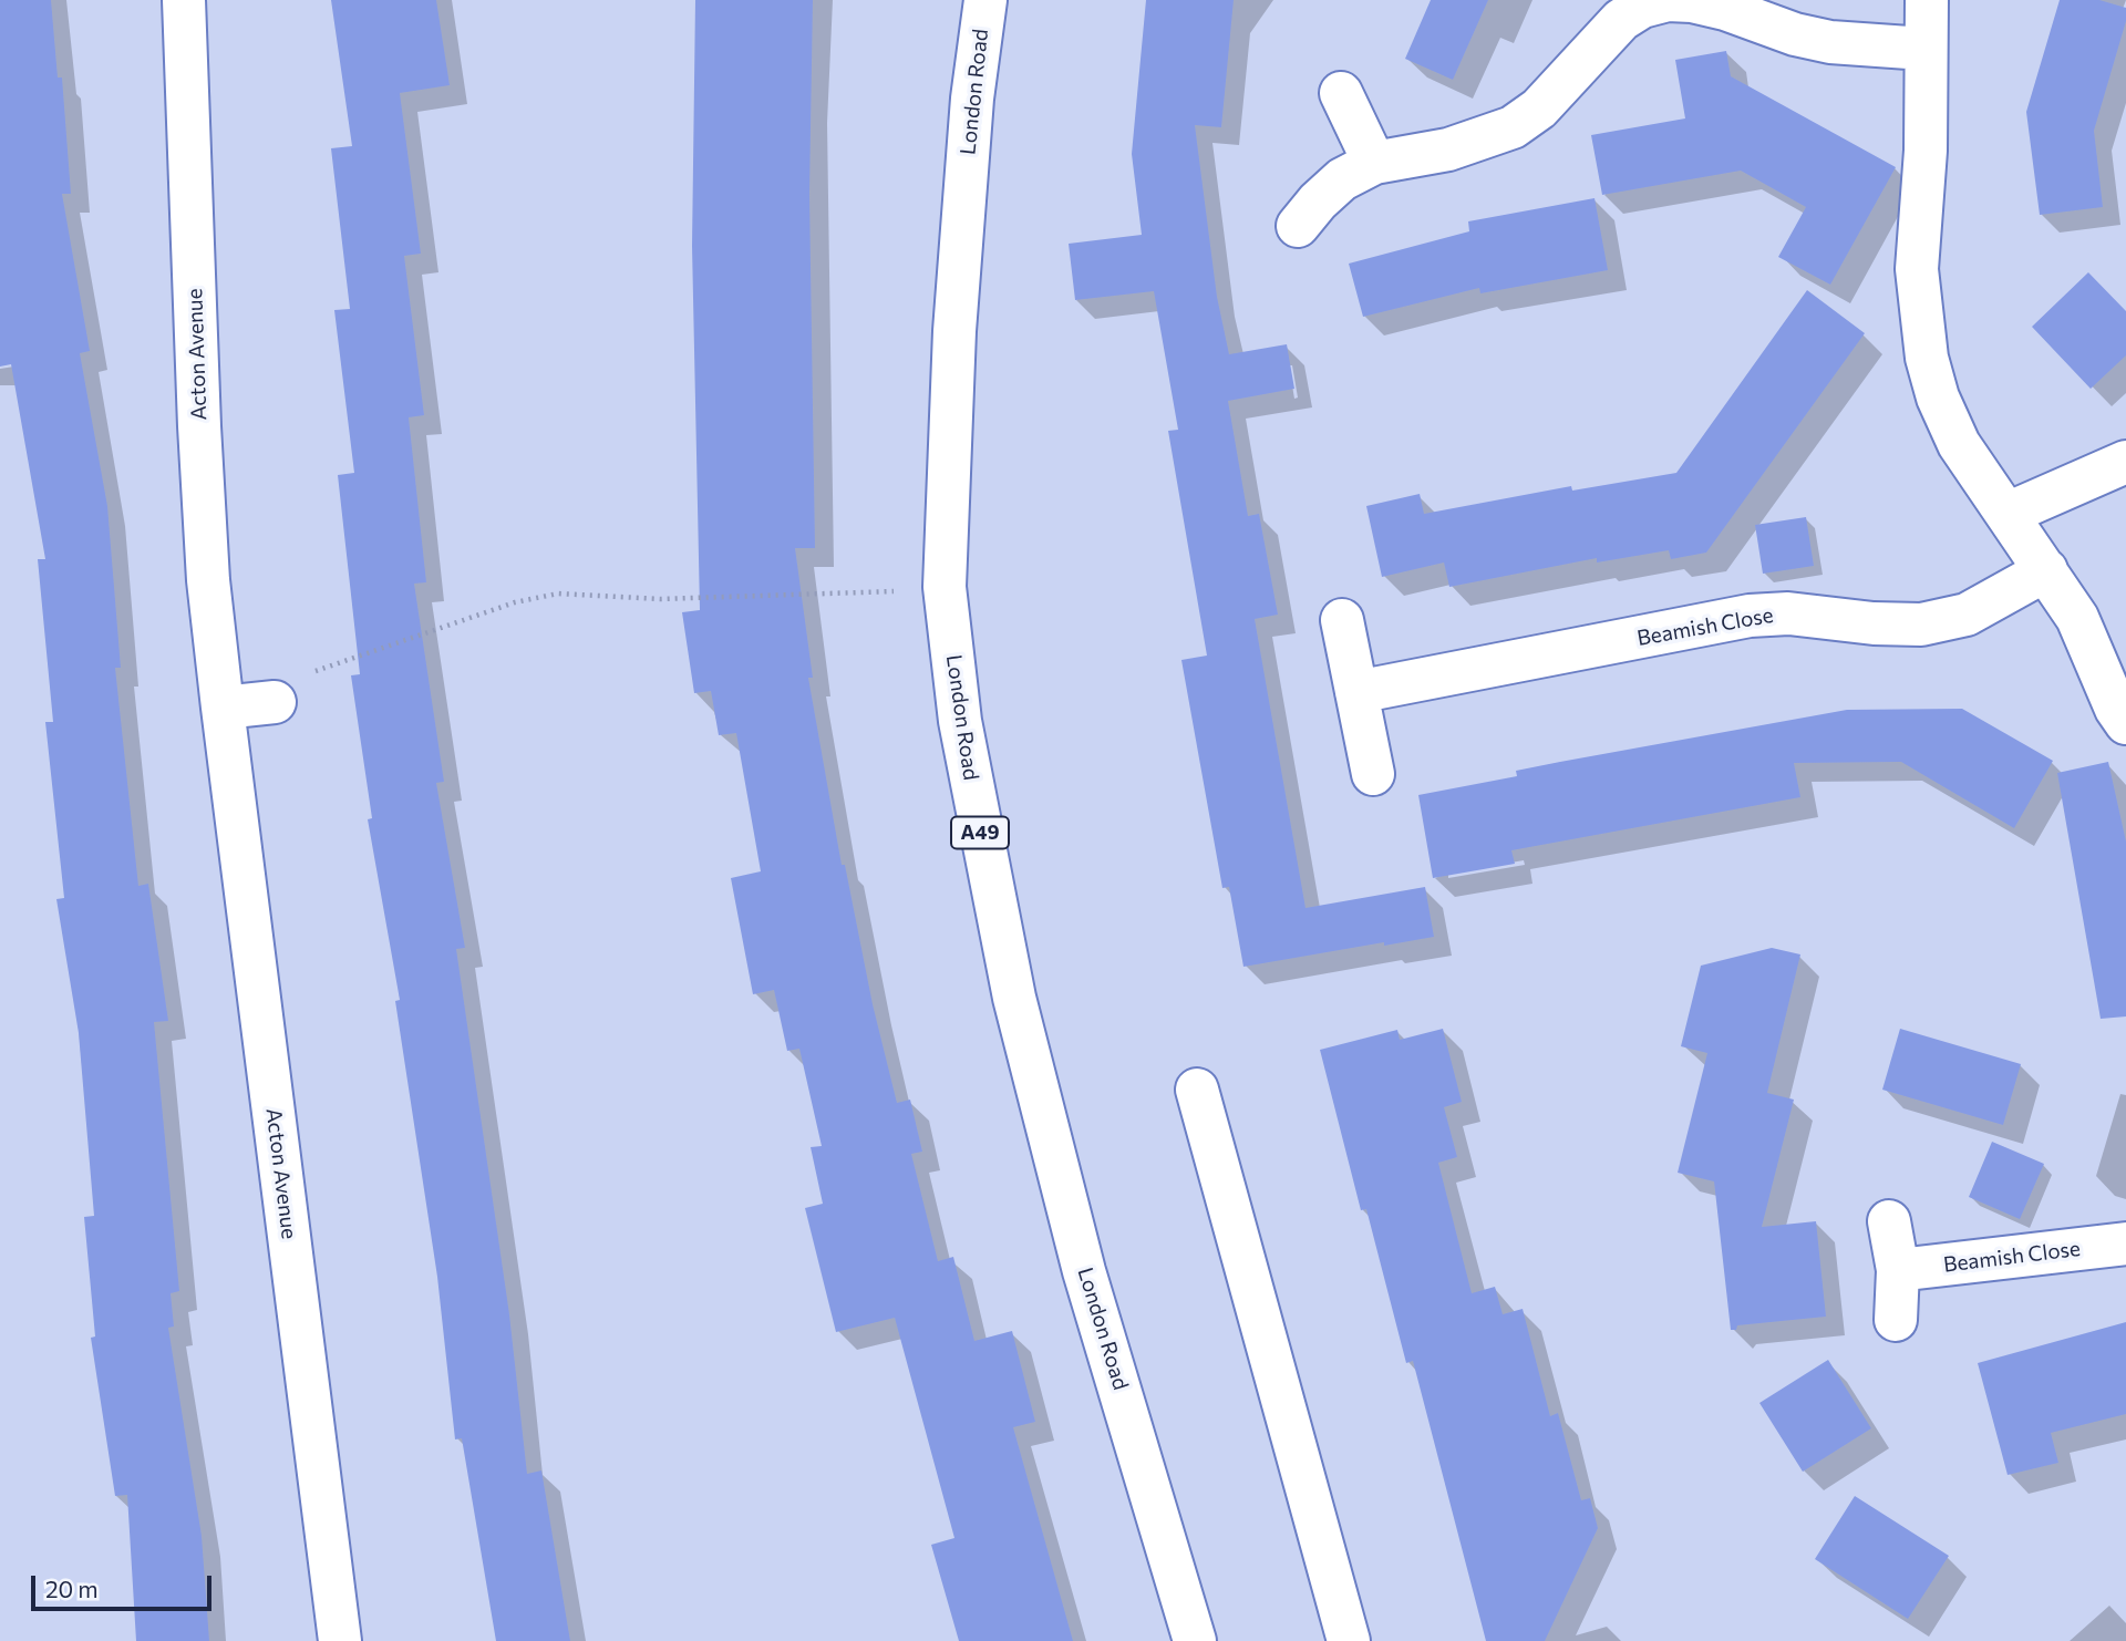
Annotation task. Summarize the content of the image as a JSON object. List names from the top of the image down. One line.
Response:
{"streets":{"main road":["London Road","Acton Avenue","Beamish Close","A49"]},"scale_bar":"20 m"}
